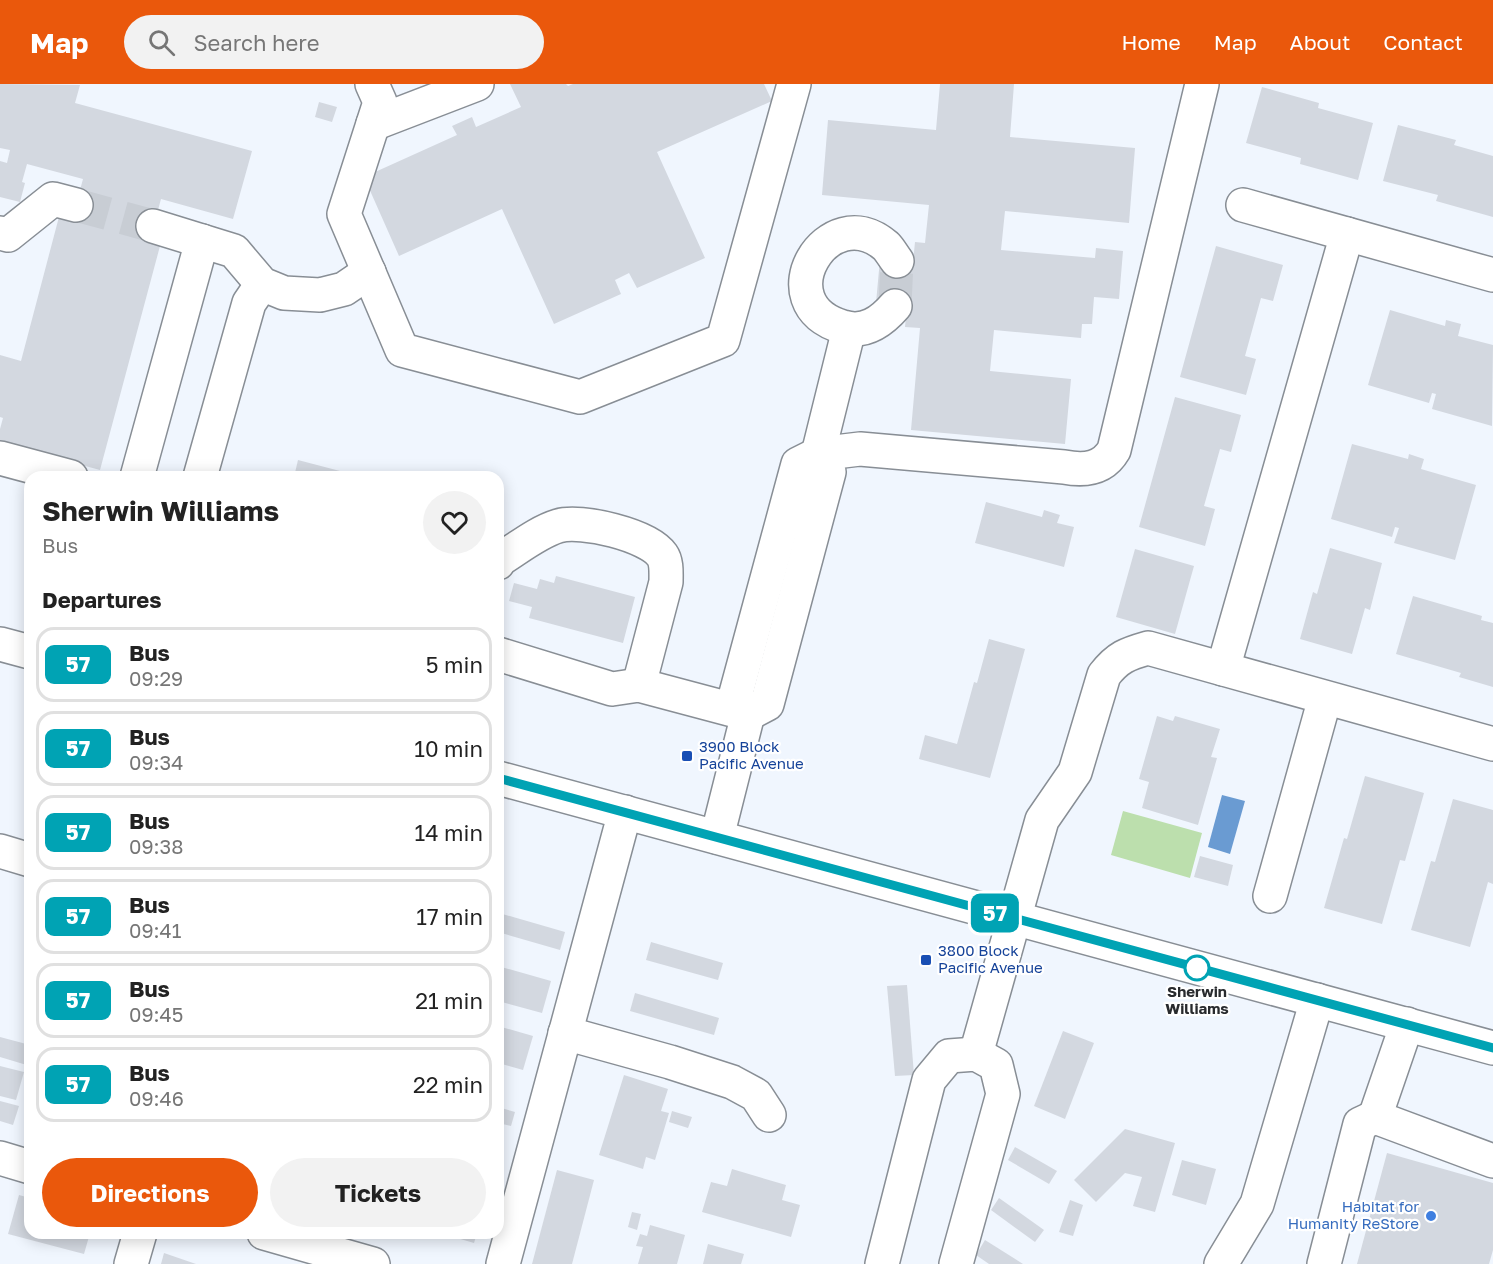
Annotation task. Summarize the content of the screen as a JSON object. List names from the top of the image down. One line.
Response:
{"places":{"transit":["3900 Block Pacific Avenue","3800 Block Pacific Avenue"],"other":["Sherwin Williams","Habitat for Humanity ReStore"]},"lines":["bus line 57"],"page":{"header":"Map","search":"Search here","nav":["Home","Map","About","Contact"],"on_map":"57","heading":[["Sherwin Williams","Bus"],"Departures"],"list":[{"mark":"57","name":"Bus","note":"09:29","value":"5 min"},{"mark":"57","name":"Bus","note":"09:34","value":"10 min"},{"mark":"57","name":"Bus","note":"09:38","value":"14 min"},{"mark":"57","name":"Bus","note":"09:41","value":"17 min"},{"mark":"57","name":"Bus","note":"09:45","value":"21 min"},{"mark":"57","name":"Bus","note":"09:46","value":"22 min"}],"buttons":["Directions","Tickets"]}}
